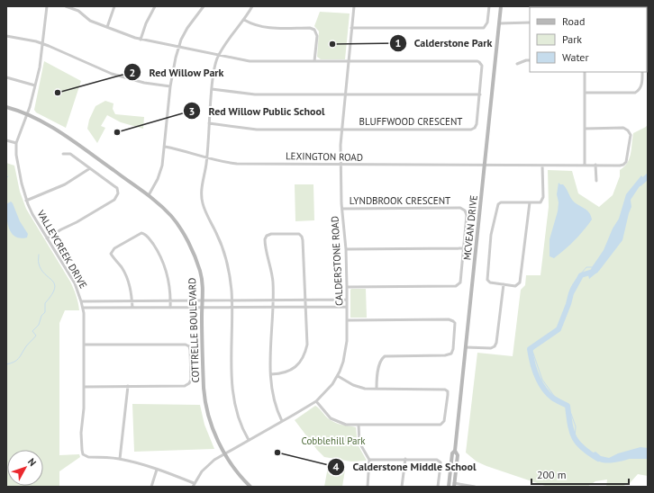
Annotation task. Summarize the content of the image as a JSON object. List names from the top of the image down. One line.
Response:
{"streets":{"main road":["MCVEAN DRIVE","COTTRELLE BOULEVARD"],"street":["BLUFFWOOD CRESCENT","LEXINGTON ROAD","LYNDBROOK CRESCENT","VALLEYCREEK DRIVE","CALDERSTONE ROAD"]},"crossings":[["BLUFFWOOD CRESCENT","CALDERSTONE ROAD"],["LEXINGTON ROAD","MCVEAN DRIVE"],["LEXINGTON ROAD","CALDERSTONE ROAD"],["LYNDBROOK CRESCENT","CALDERSTONE ROAD"],["VALLEYCREEK DRIVE","CALDERSTONE ROAD"],["VALLEYCREEK DRIVE","COTTRELLE BOULEVARD"],["CALDERSTONE ROAD","COTTRELLE BOULEVARD"]],"parks":["Cobblehill Park"],"places":["Calderstone Park","Red Willow Park","Red Willow Public School","Calderstone Middle School"],"legend":["Road","Park","Water"],"scale_bar":"200 m","north":"top right"}
